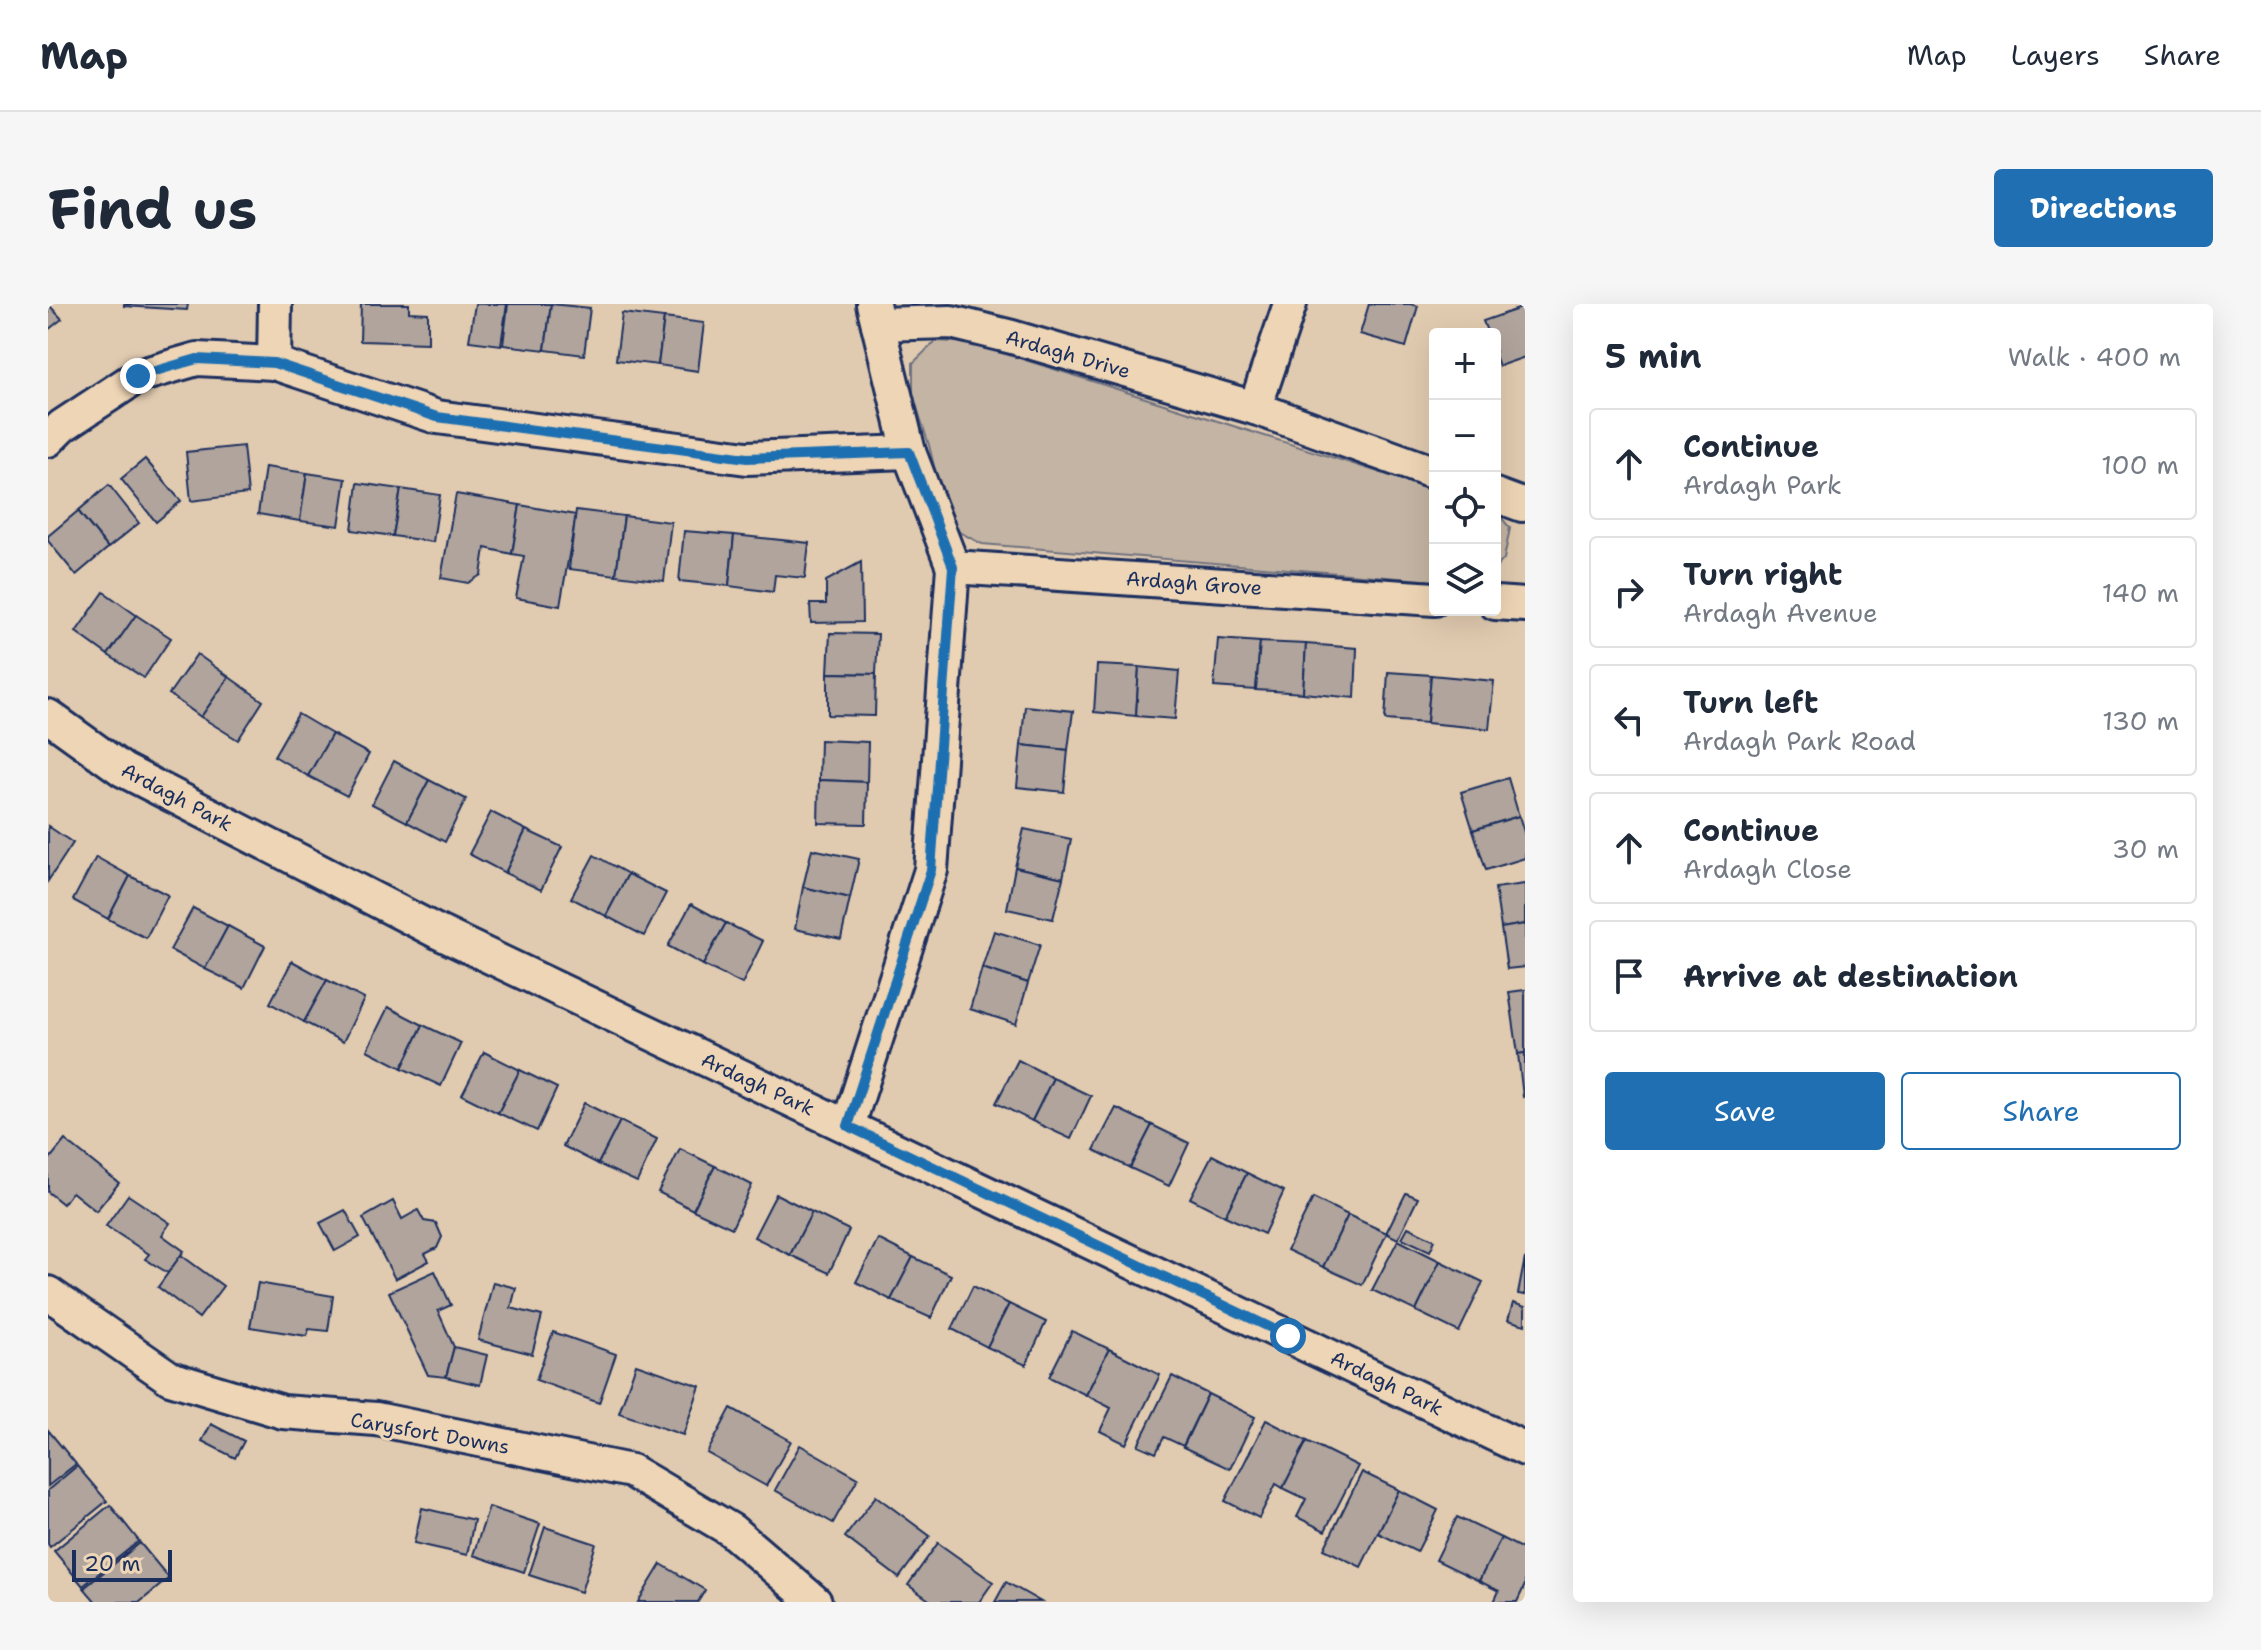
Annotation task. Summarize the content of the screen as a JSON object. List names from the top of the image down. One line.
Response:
{"streets":{"street":["Ardagh Drive","Ardagh Grove","Ardagh Park","Carysfort Downs"]},"scale_bar":"20 m","page":{"header":"Map","nav":["Map","Layers","Share"],"buttons":["Directions",["Save","Share"]],"title":"Find us","heading":["5 min","Walk · 400 m"],"map_buttons":["+","−"],"list":[["Continue","Ardagh Park","100 m"],["Turn right","Ardagh Avenue","140 m"],["Turn left","Ardagh Park Road","130 m"],["Continue","Ardagh Close","30 m"],"Arrive at destination"],"scale":"20 m"}}
